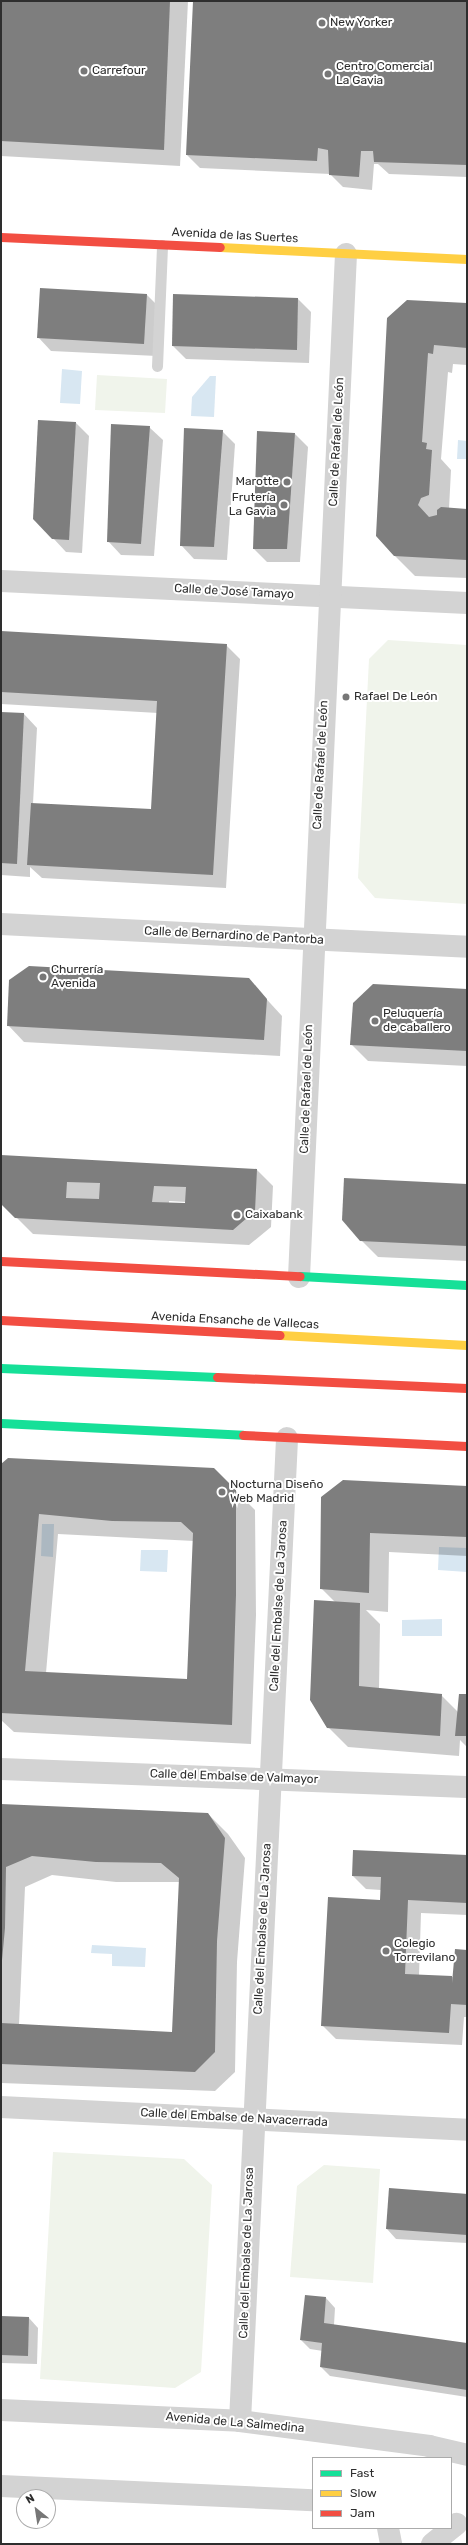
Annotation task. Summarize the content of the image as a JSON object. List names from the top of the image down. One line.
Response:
{"streets":{"main road":["Avenida de las Suertes","Avenida Ensanche de Vallecas"],"street":["Calle de Rafael de León","Calle de José Tamayo","Calle de Bernardino de Pantorba","Calle del Embalse de La Jarosa","Calle del Embalse de Valmayor","Calle del Embalse de Navacerrada","Avenida de La Salmedina"]},"crossings":[["Avenida de las Suertes","Calle de Rafael de León"],["Calle de Rafael de León","Calle de José Tamayo"],["Calle de Rafael de León","Calle de Bernardino de Pantorba"],["Calle del Embalse de La Jarosa","Calle del Embalse de Valmayor"],["Calle del Embalse de La Jarosa","Calle del Embalse de Navacerrada"],["Calle del Embalse de La Jarosa","Avenida de La Salmedina"]],"places":["New Yorker","Carrefour","Centro Comercial La Gavia","Marotte","Frutería La Gavia","Rafael De León","Churrería Avenida","Peluquería de caballero","Caixabank","Nocturna Diseño Web Madrid","Colegio Torrevilano"],"legend":["Fast","Slow","Jam"],"north":"top left"}
